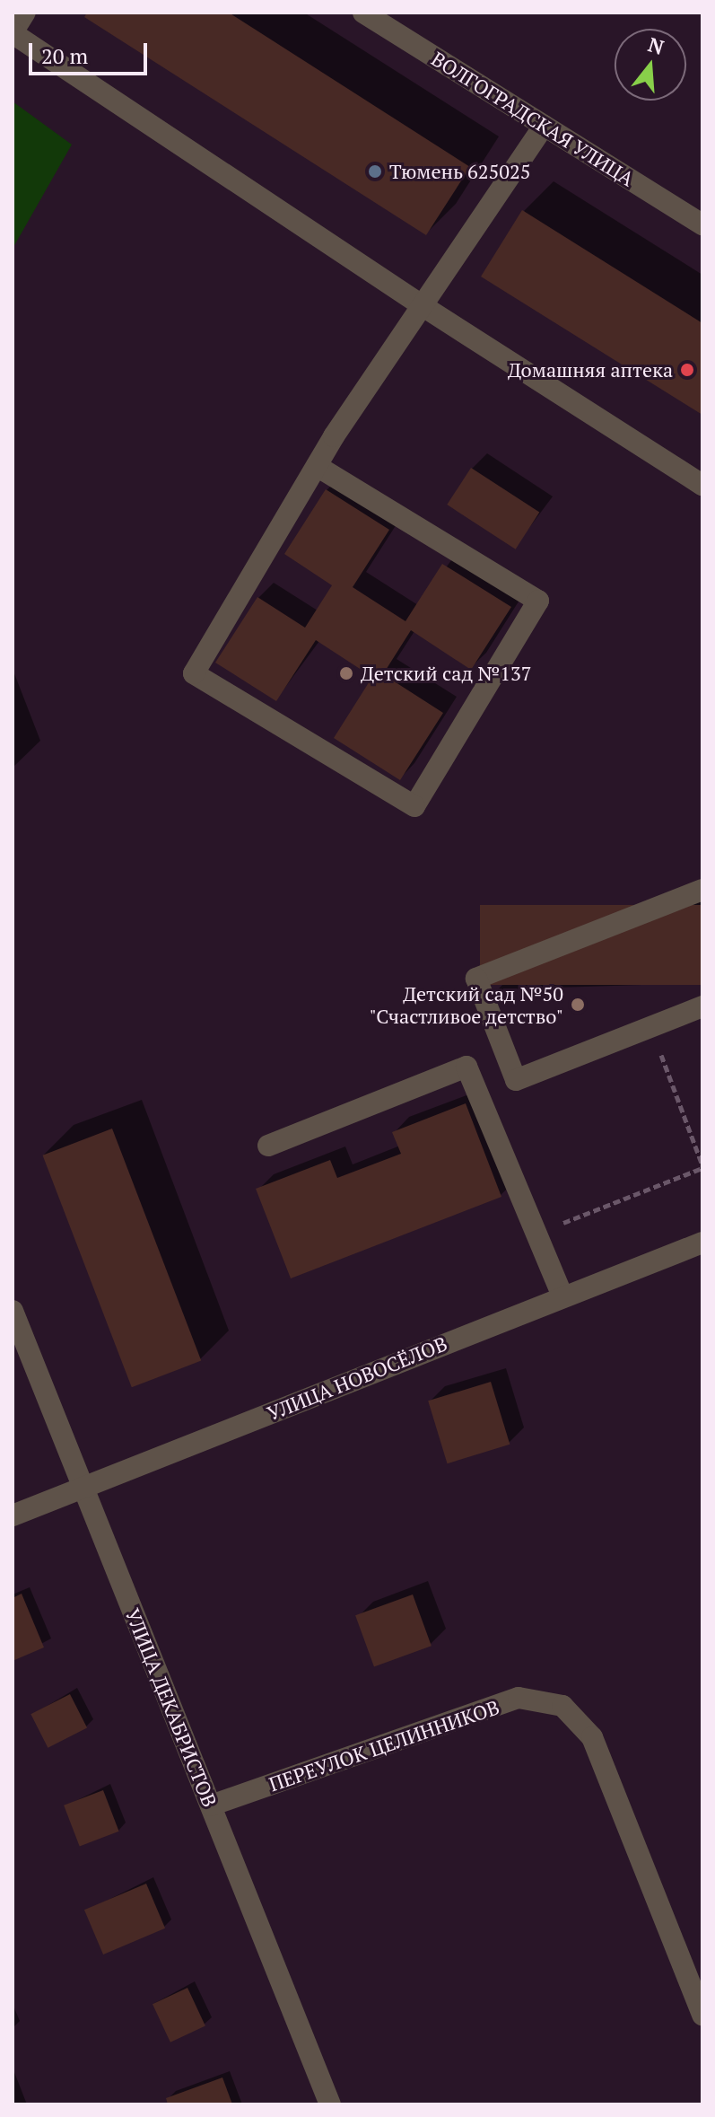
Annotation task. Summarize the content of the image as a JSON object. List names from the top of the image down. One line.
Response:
{"streets":{"street":["ВОЛГОГРАДСКАЯ УЛИЦА","УЛИЦА НОВОСЁЛОВ","УЛИЦА ДЕКАБРИСТОВ","ПЕРЕУЛОК ЦЕЛИННИКОВ"]},"crossings":[["УЛИЦА НОВОСЁЛОВ","УЛИЦА ДЕКАБРИСТОВ"],["УЛИЦА ДЕКАБРИСТОВ","ПЕРЕУЛОК ЦЕЛИННИКОВ"]],"places":["Тюмень 625025","Домашняя аптека","Детский сад №137","Детский сад №50 \"Счастливое детство\""],"scale_bar":"20 m","north":"top"}
